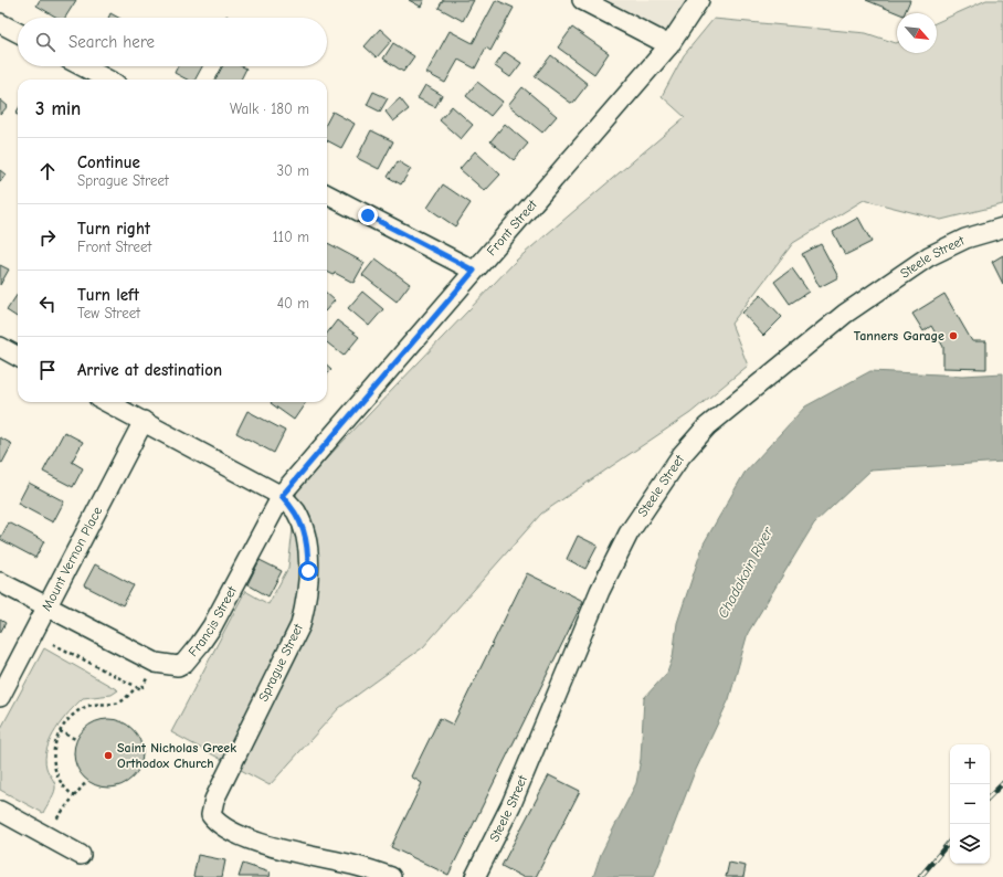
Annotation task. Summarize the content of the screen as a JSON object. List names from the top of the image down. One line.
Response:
{"streets":{"street":["Front Street","Steele Street","Mount Vernon Place","Francis Street","Sprague Street"]},"crossings":[["Front Street","Francis Street"],["Front Street","Sprague Street"],["Mount Vernon Place","Francis Street"],["Mount Vernon Place","Sprague Street"],["Francis Street","Sprague Street"]],"water":["Chadakoin River"],"places":["Tanners Garage","Saint Nicholas Greek Orthodox Church"],"north":"bottom right","page":{"search":"Search here","heading":["3 min","Walk · 180 m"],"list":[["Continue","Sprague Street","30 m"],["Turn right","Front Street","110 m"],["Turn left","Tew Street","40 m"],"Arrive at destination"],"map_buttons":["+","−"]}}
